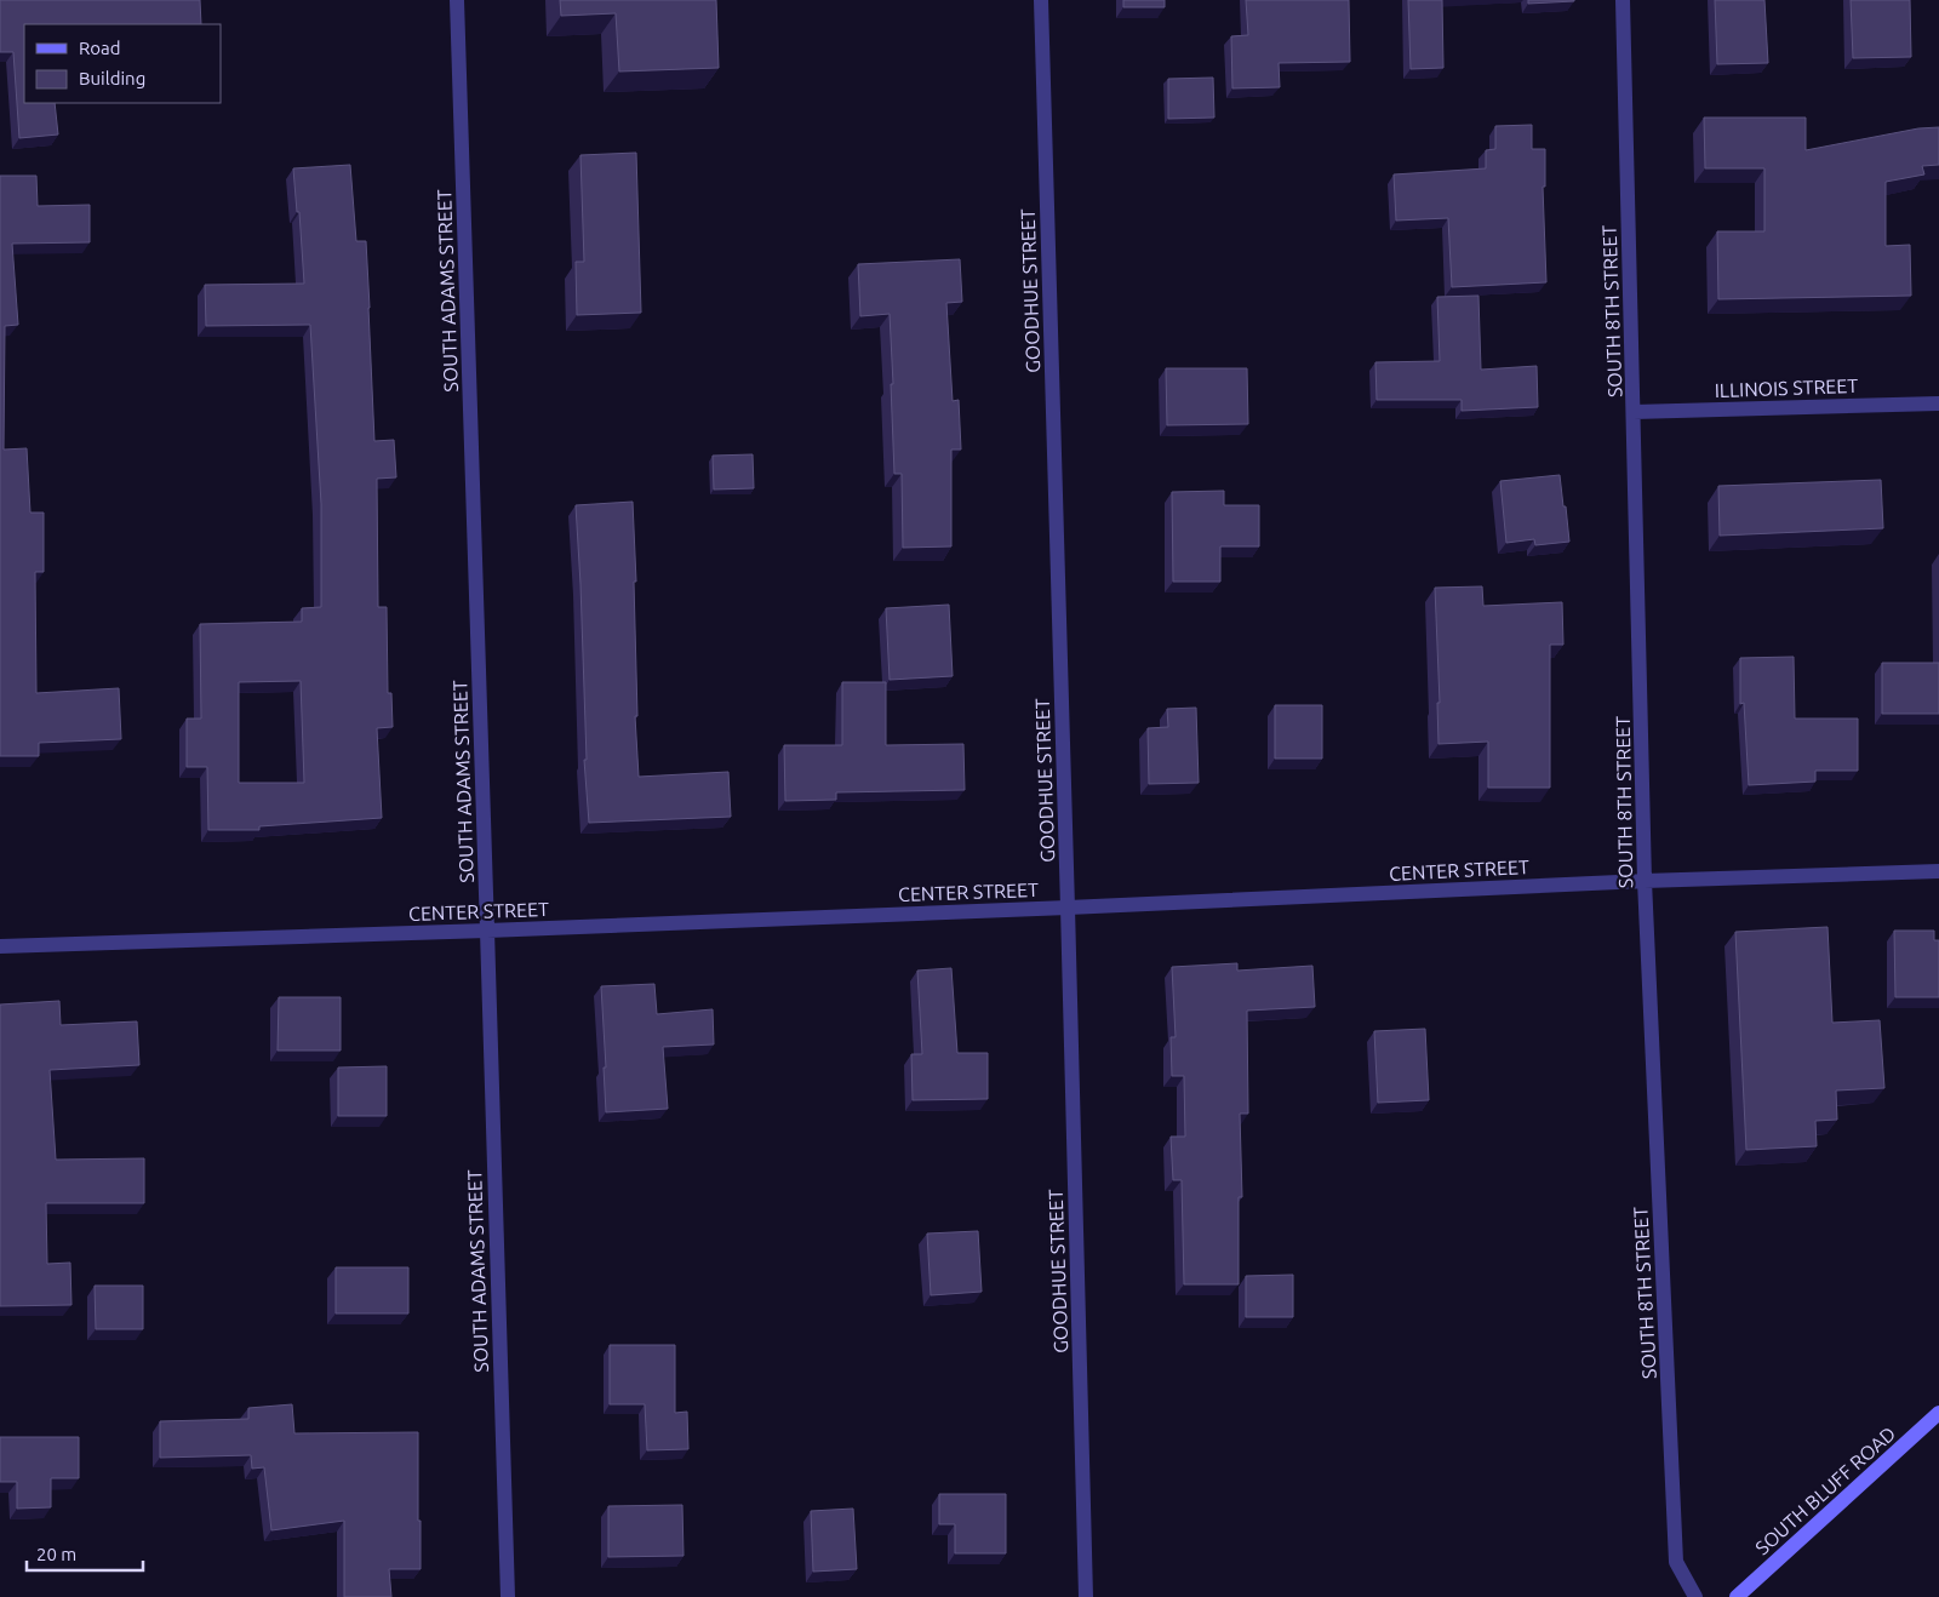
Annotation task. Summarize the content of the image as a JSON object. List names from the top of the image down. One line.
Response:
{"streets":{"street":["SOUTH ADAMS STREET","GOODHUE STREET","SOUTH 8TH STREET","ILLINOIS STREET","CENTER STREET","SOUTH BLUFF ROAD"]},"crossings":[["SOUTH ADAMS STREET","CENTER STREET"],["GOODHUE STREET","CENTER STREET"],["SOUTH 8TH STREET","ILLINOIS STREET"],["SOUTH 8TH STREET","CENTER STREET"]],"legend":["Road","Building"],"scale_bar":"20 m"}
